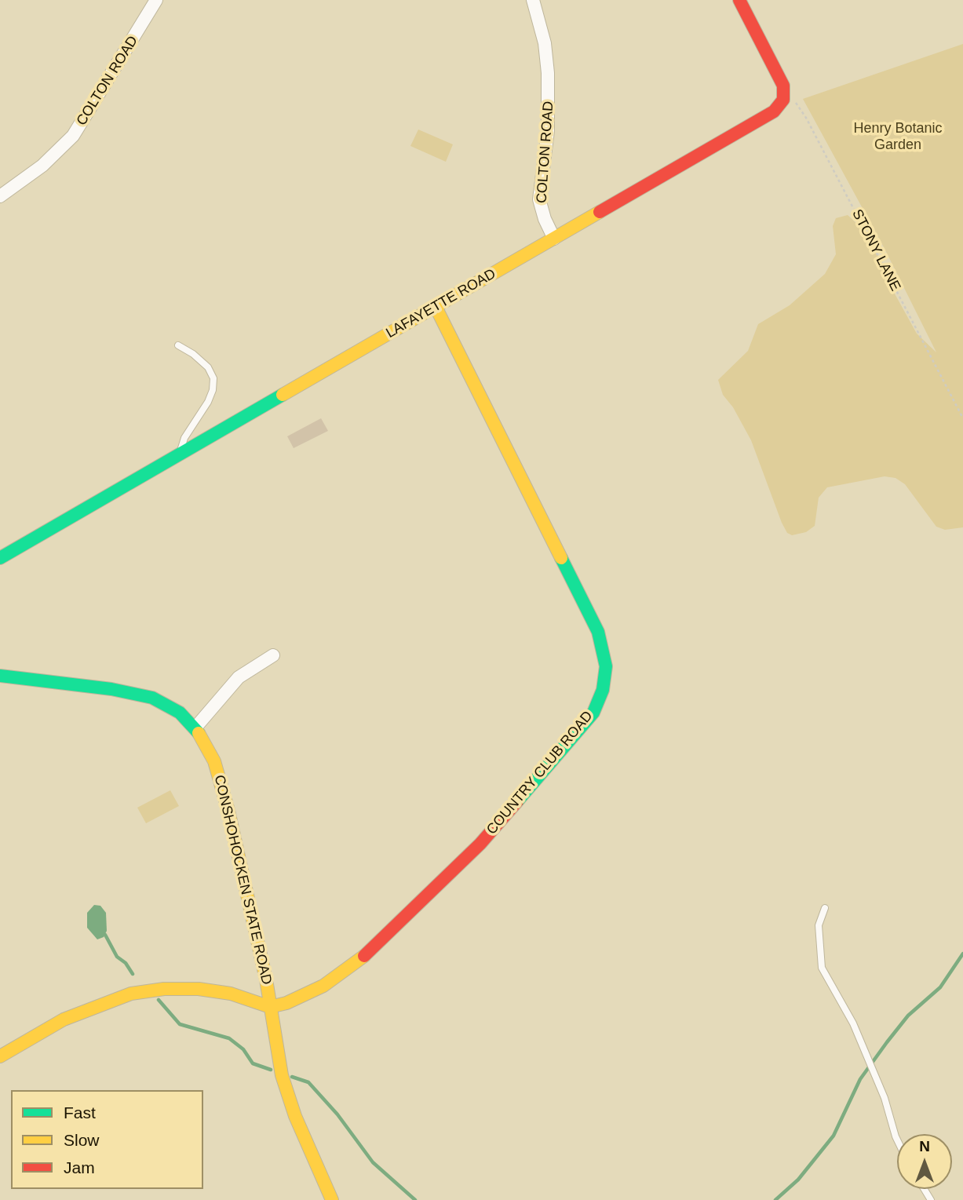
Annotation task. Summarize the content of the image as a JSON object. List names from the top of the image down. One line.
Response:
{"streets":{"street":["COLTON ROAD","LAFAYETTE ROAD","COUNTRY CLUB ROAD","CONSHOHOCKEN STATE ROAD"],"path":["STONY LANE"]},"crossings":[["COLTON ROAD","LAFAYETTE ROAD"],["STONY LANE","LAFAYETTE ROAD"],["LAFAYETTE ROAD","COUNTRY CLUB ROAD"],["COUNTRY CLUB ROAD","CONSHOHOCKEN STATE ROAD"]],"parks":["Henry Botanic Garden"],"legend":["Fast","Slow","Jam"],"north":"top"}
